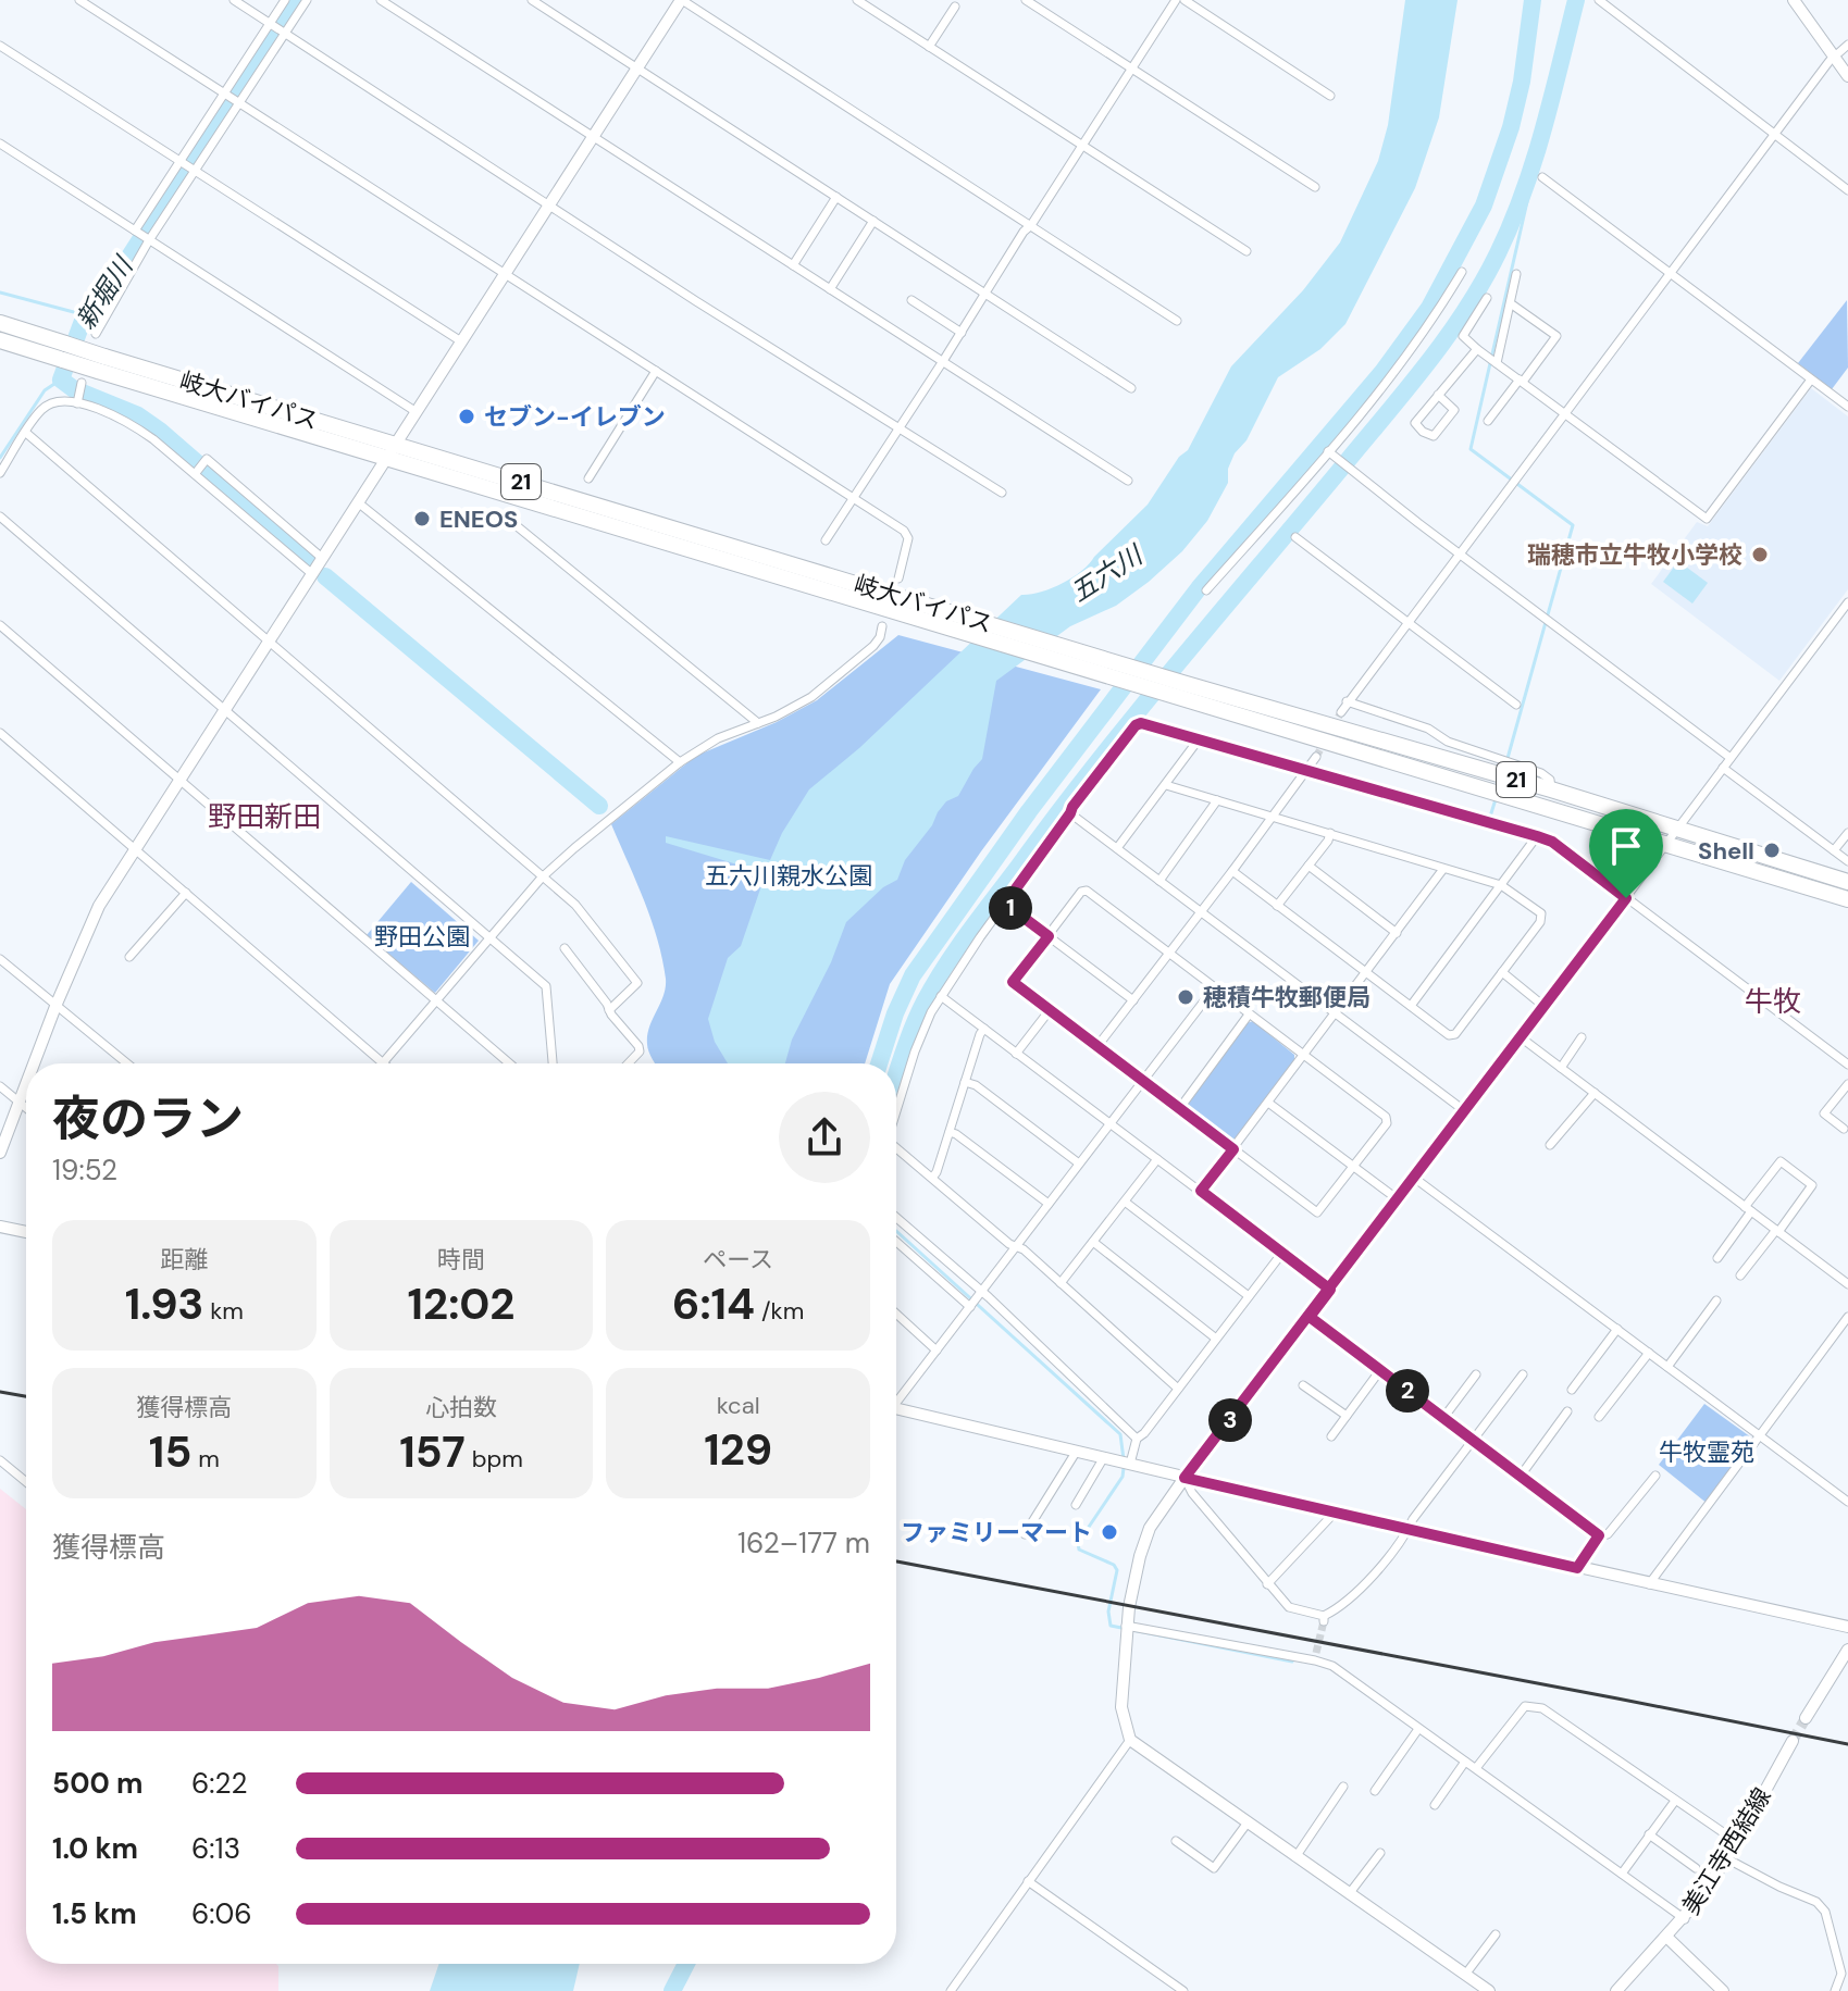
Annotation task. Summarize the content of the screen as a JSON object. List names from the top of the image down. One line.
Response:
{"streets":{"highway":["岐大バイパス","21"],"street":["美江寺西結線"]},"districts":["野田新田","牛牧"],"water":["新堀川","五六川"],"parks":["五六川親水公園","野田公園","牛牧霊苑"],"places":["セブン-イレブン","ENEOS","瑞穂市立牛牧小学校","Shell","穂積牛牧郵便局","ファミリーマート"],"page":{"pins":["1","2","3"],"heading":["夜のラン","19:52"],"stats":[["距離","1.93 km"],["時間","12:02"],["ペース","6:14 /km"],["獲得標高","15 m"],["心拍数","157 bpm"],["kcal","129"]],"chart":["獲得標高","162–177 m"],"list":[{"name":"500 m","note":"6:22"},{"name":"1.0 km","note":"6:13"},{"name":"1.5 km","note":"6:06"}]}}
